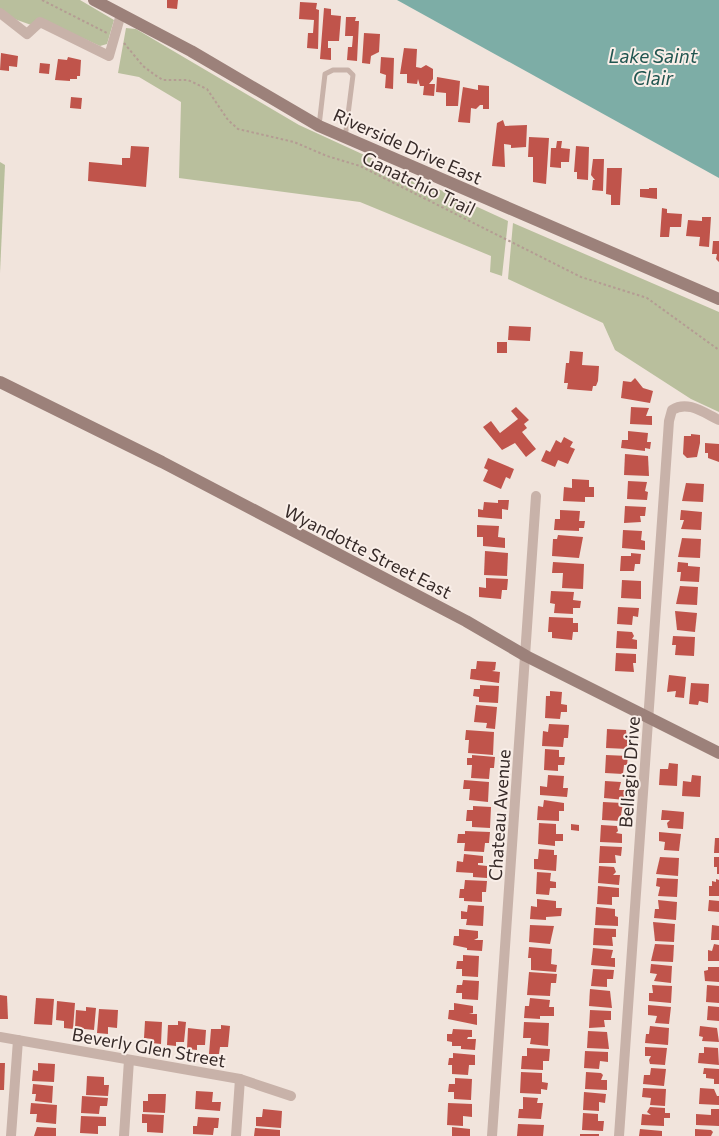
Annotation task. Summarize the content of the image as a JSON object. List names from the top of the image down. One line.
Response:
{"streets":{"street":["Riverside Drive East","Wyandotte Street East","Bellagio Drive","Chateau Avenue","Beverly Glen Street"],"path":["Ganatchio Trail"]},"crossings":[["Wyandotte Street East","Bellagio Drive"],["Wyandotte Street East","Chateau Avenue"]],"water":["Lake Saint Clair"]}
